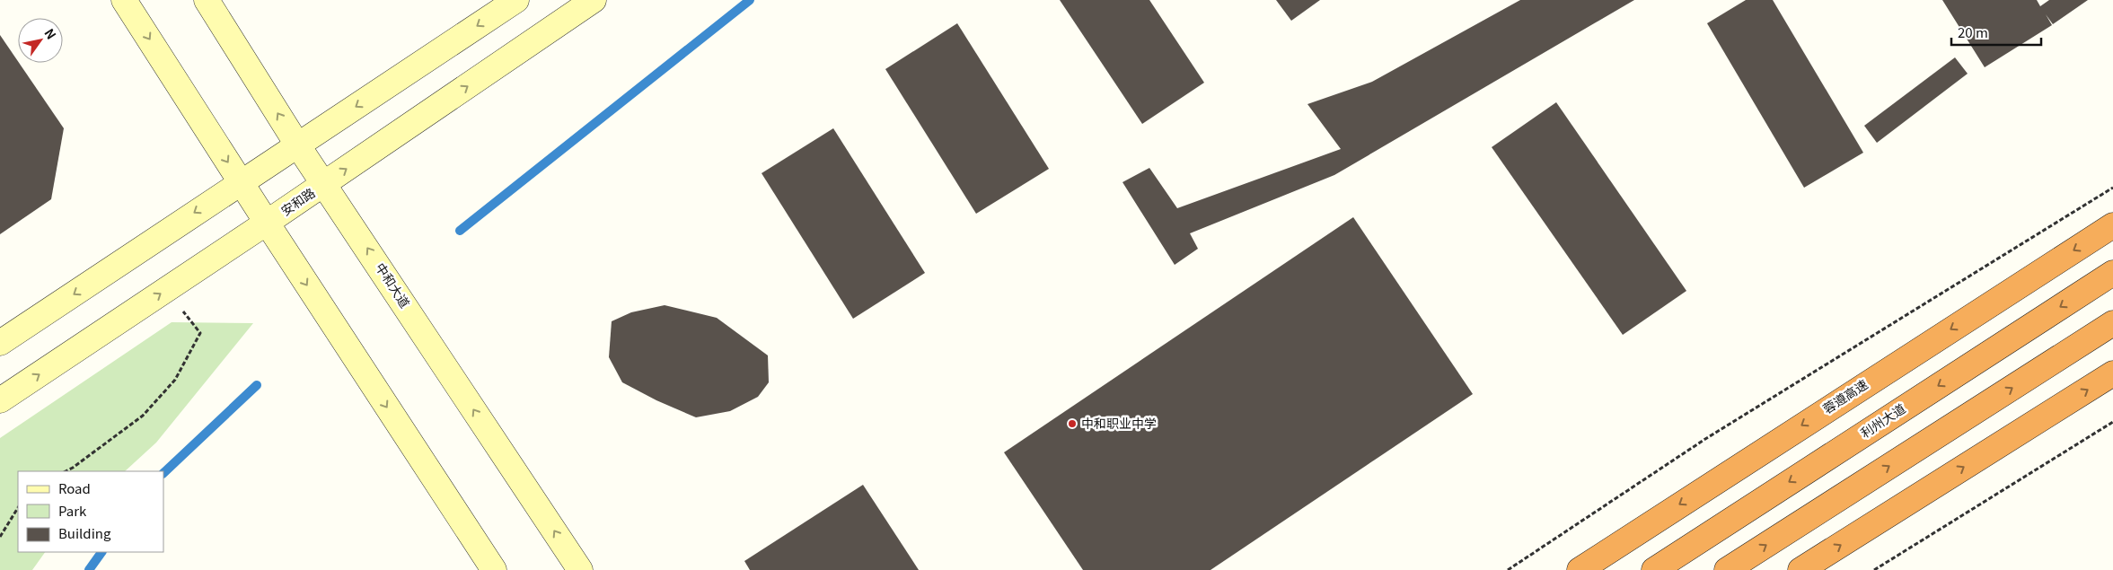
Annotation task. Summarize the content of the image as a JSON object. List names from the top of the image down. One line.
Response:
{"streets":{"highway":["蓉遵高速","利州大道"],"main road":["安和路","中和大道"]},"crossings":[["安和路","中和大道"]],"places":["中和职业中学"],"legend":["Road","Park","Building"],"scale_bar":"20 m","north":"top right"}
